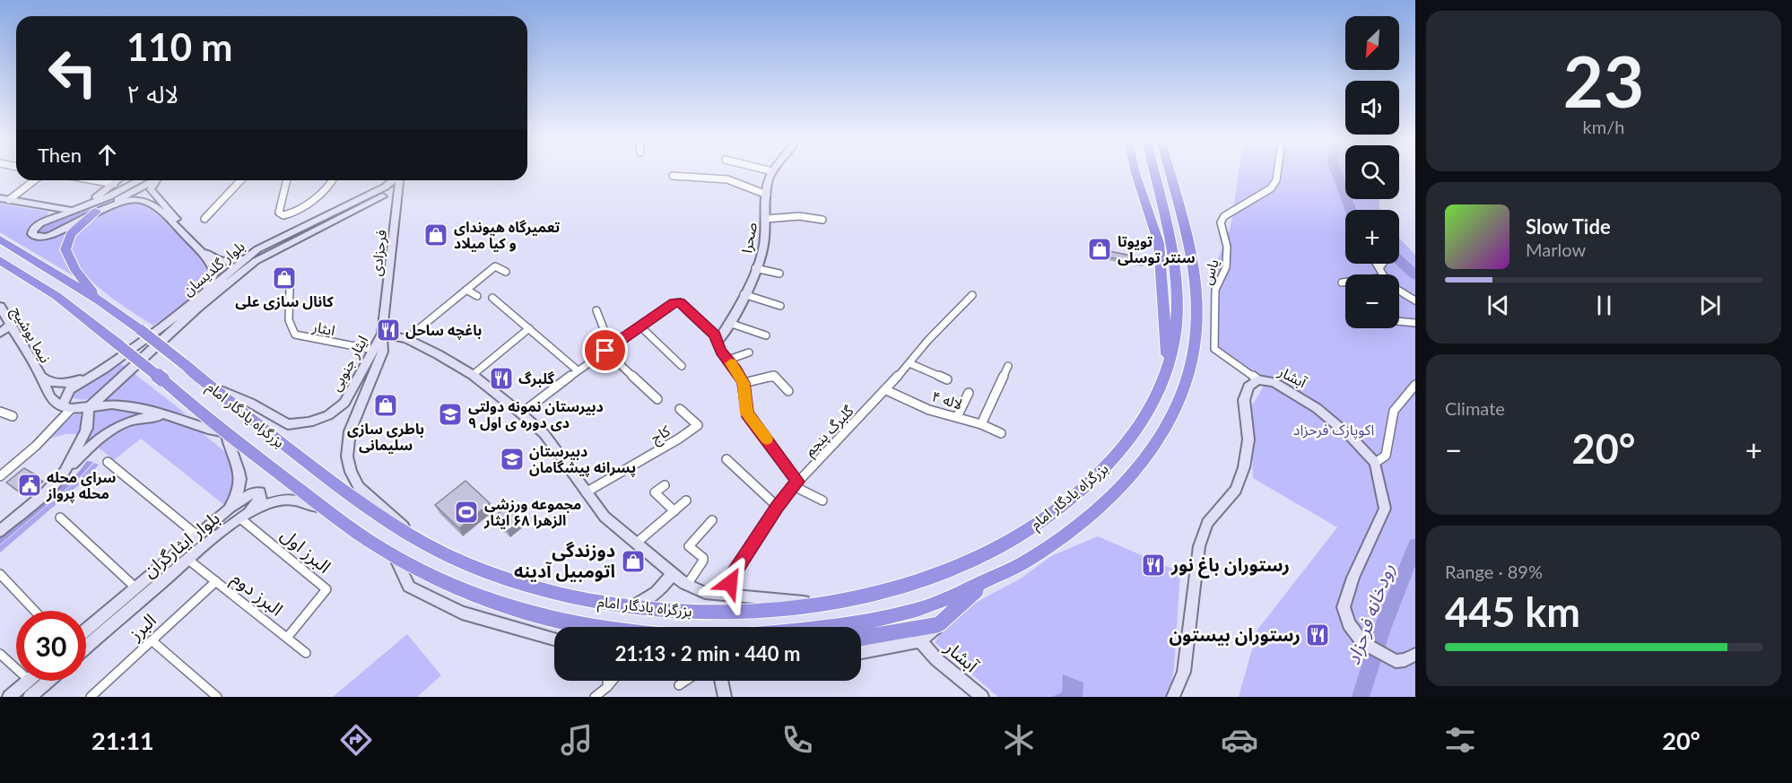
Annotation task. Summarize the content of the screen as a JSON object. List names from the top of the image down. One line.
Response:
{"streets":{"highway":["بزرگراه یادگار امام"],"street":["صحرا","فرحزادی","بلوار گلدیسان","یاس","ایثار","نیما یوشیج","ایثار جنوبی","آبشار","لاله ۴","گلبرگ پنجم","کاج","بلوار ایثارگران","البرز اول","البرز دوم","البرز"]},"crossings":[["فرحزادی","ایثار جنوبی"],["بلوار گلدیسان","نیما یوشیج"],["یاس","آبشار"],["ایثار","ایثار جنوبی"],["ایثار جنوبی","بزرگراه یادگار امام"],["لاله ۴","گلبرگ پنجم"],["بزرگراه یادگار امام","بلوار ایثارگران"],["بلوار ایثارگران","البرز اول"],["بلوار ایثارگران","البرز دوم"],["البرز اول","البرز دوم"],["البرز دوم","البرز"]],"water":["رودخانه فرحزاد"],"parks":["اکوپارک فرحزاد"],"places":{"shop":["تعمیرگاه هیوندای و کیا میلاد","تویوتا سنتر توسلی","کانال سازی علی","باطری سازی سلیمانی","دوزندگی اتومبیل آدینه"],"restaurant":["باغچه ساحل","گلبرگ","رستوران باغ نور","رستوران بیستون"],"school or university":["دبیرستان نمونه دولتی ۹ دی دوره ی اول","دبیرستان پسرانه پیشگامان"],"public building":["سرای محله محله پرواز"],"sports":["مجموعه ورزشی الزهرا ۶۸ ایثار"]},"north":"bottom left","page":{"tile":[["23","km/h"],"Climate",["Range · 89%","445 km"]],"map_buttons":["+","−"],"turn":["110 m","لاله ۲"],"then":"Then","song":["Slow Tide","Marlow"],"heat":["−","20°","+"],"limit":"30","trip":"21:13 · 2 min · 440 m","tabs":["21:11","20°"]}}
